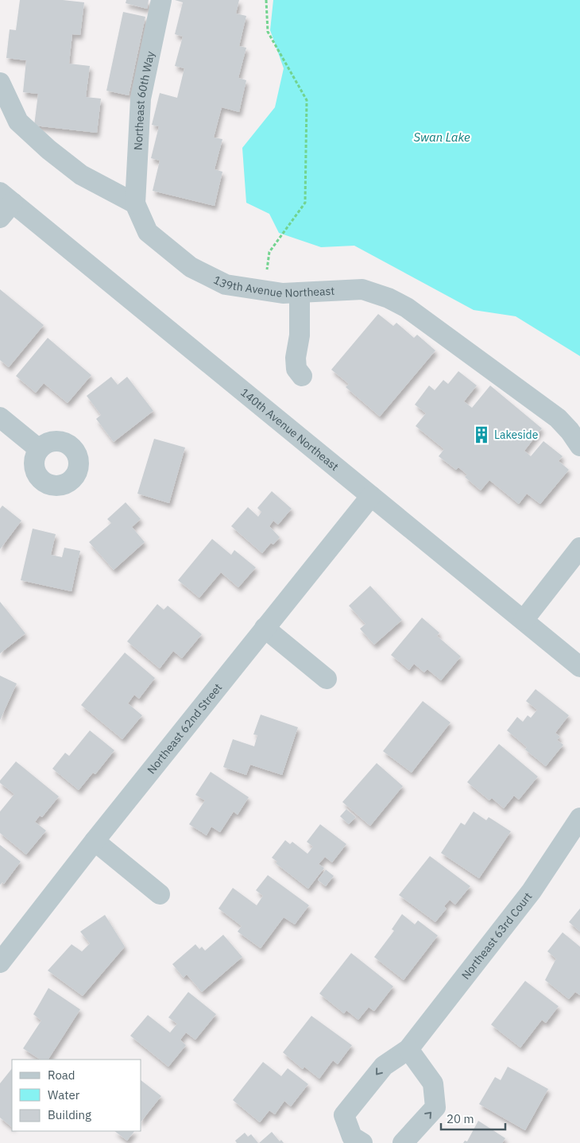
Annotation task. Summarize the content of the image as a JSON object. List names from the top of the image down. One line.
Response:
{"streets":{"street":["Northeast 60th Way","139th Avenue Northeast","140th Avenue Northeast","Northeast 62nd Street","Northeast 63rd Court"]},"crossings":[["Northeast 60th Way","139th Avenue Northeast"],["140th Avenue Northeast","Northeast 62nd Street"]],"water":["Swan Lake"],"places":{"building":["Lakeside"]},"legend":["Road","Water","Building"],"scale_bar":"20 m"}
